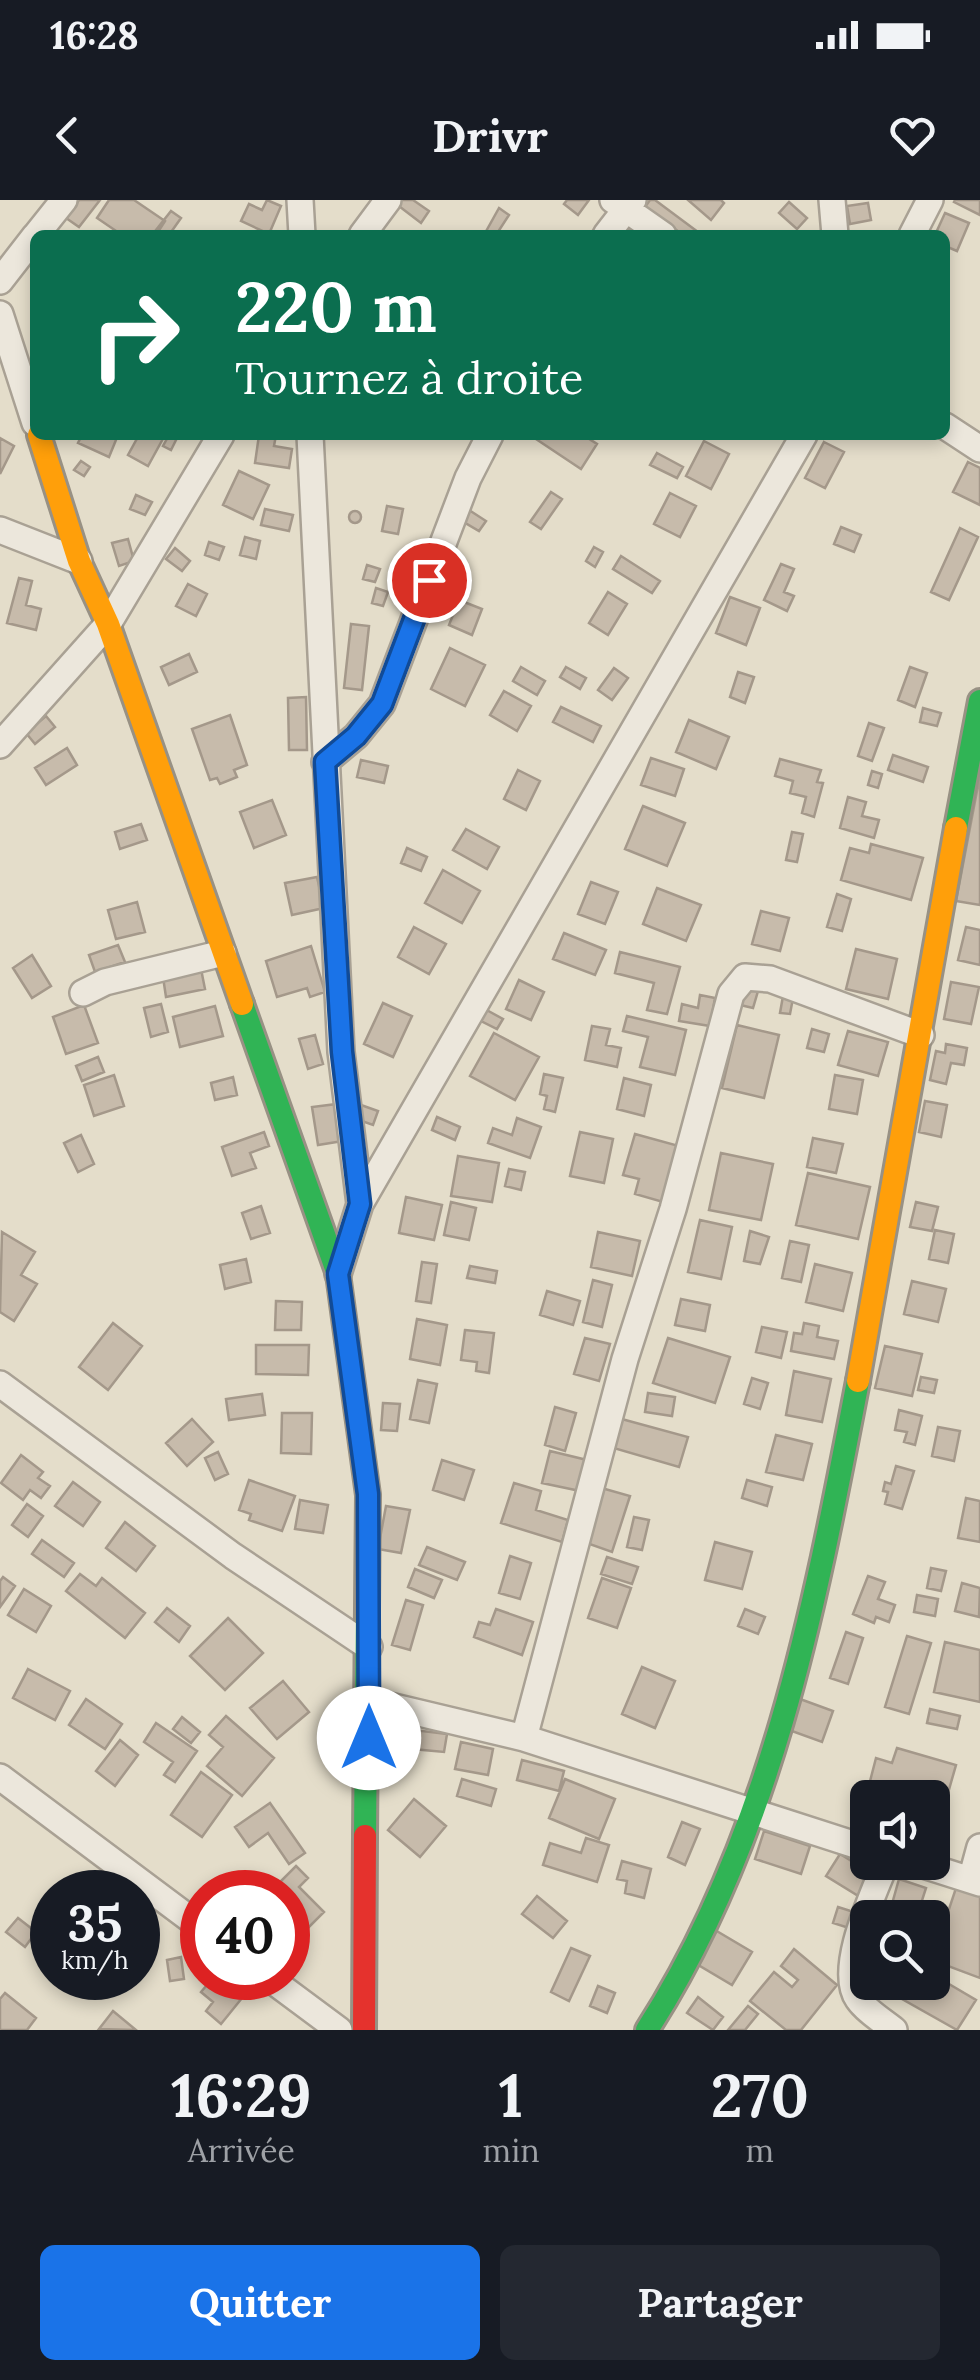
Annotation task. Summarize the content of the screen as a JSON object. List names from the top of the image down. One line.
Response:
{"page":{"status":"16:28","header":"Drivr","turn":["220 m","Tournez à droite"],"speed":"35 km/h","limit":"40","eta":["16:29","Arrivée","1","min","270","m"],"buttons":["Quitter","Partager"]}}
